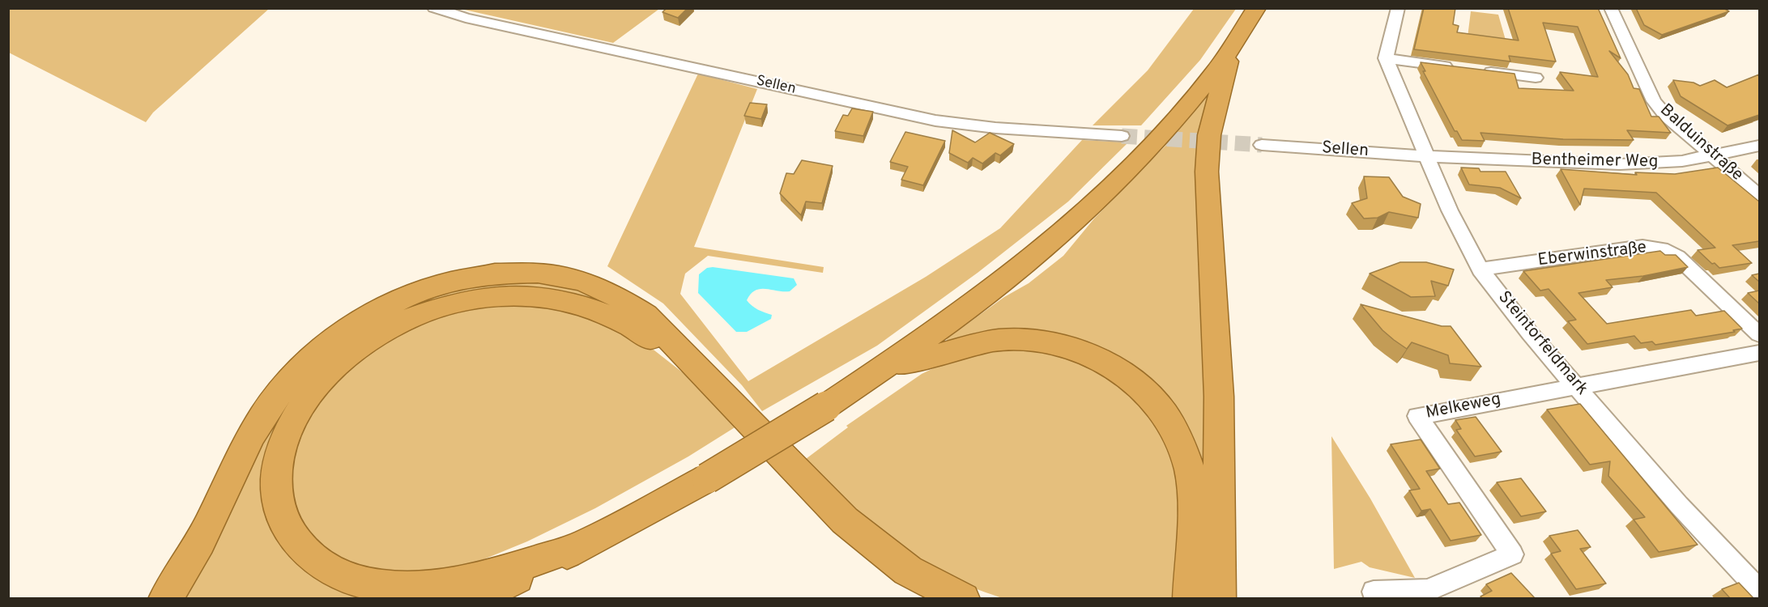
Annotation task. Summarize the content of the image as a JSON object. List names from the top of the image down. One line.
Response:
{"streets":{"street":["Sellen","Balduinstraße","Bentheimer Weg","Eberwinstraße","Steintorfeldmark","Melkeweg"]},"crossings":[["Sellen","Bentheimer Weg"],["Sellen","Steintorfeldmark"],["Balduinstraße","Bentheimer Weg"],["Bentheimer Weg","Steintorfeldmark"],["Eberwinstraße","Steintorfeldmark"],["Steintorfeldmark","Melkeweg"]]}
